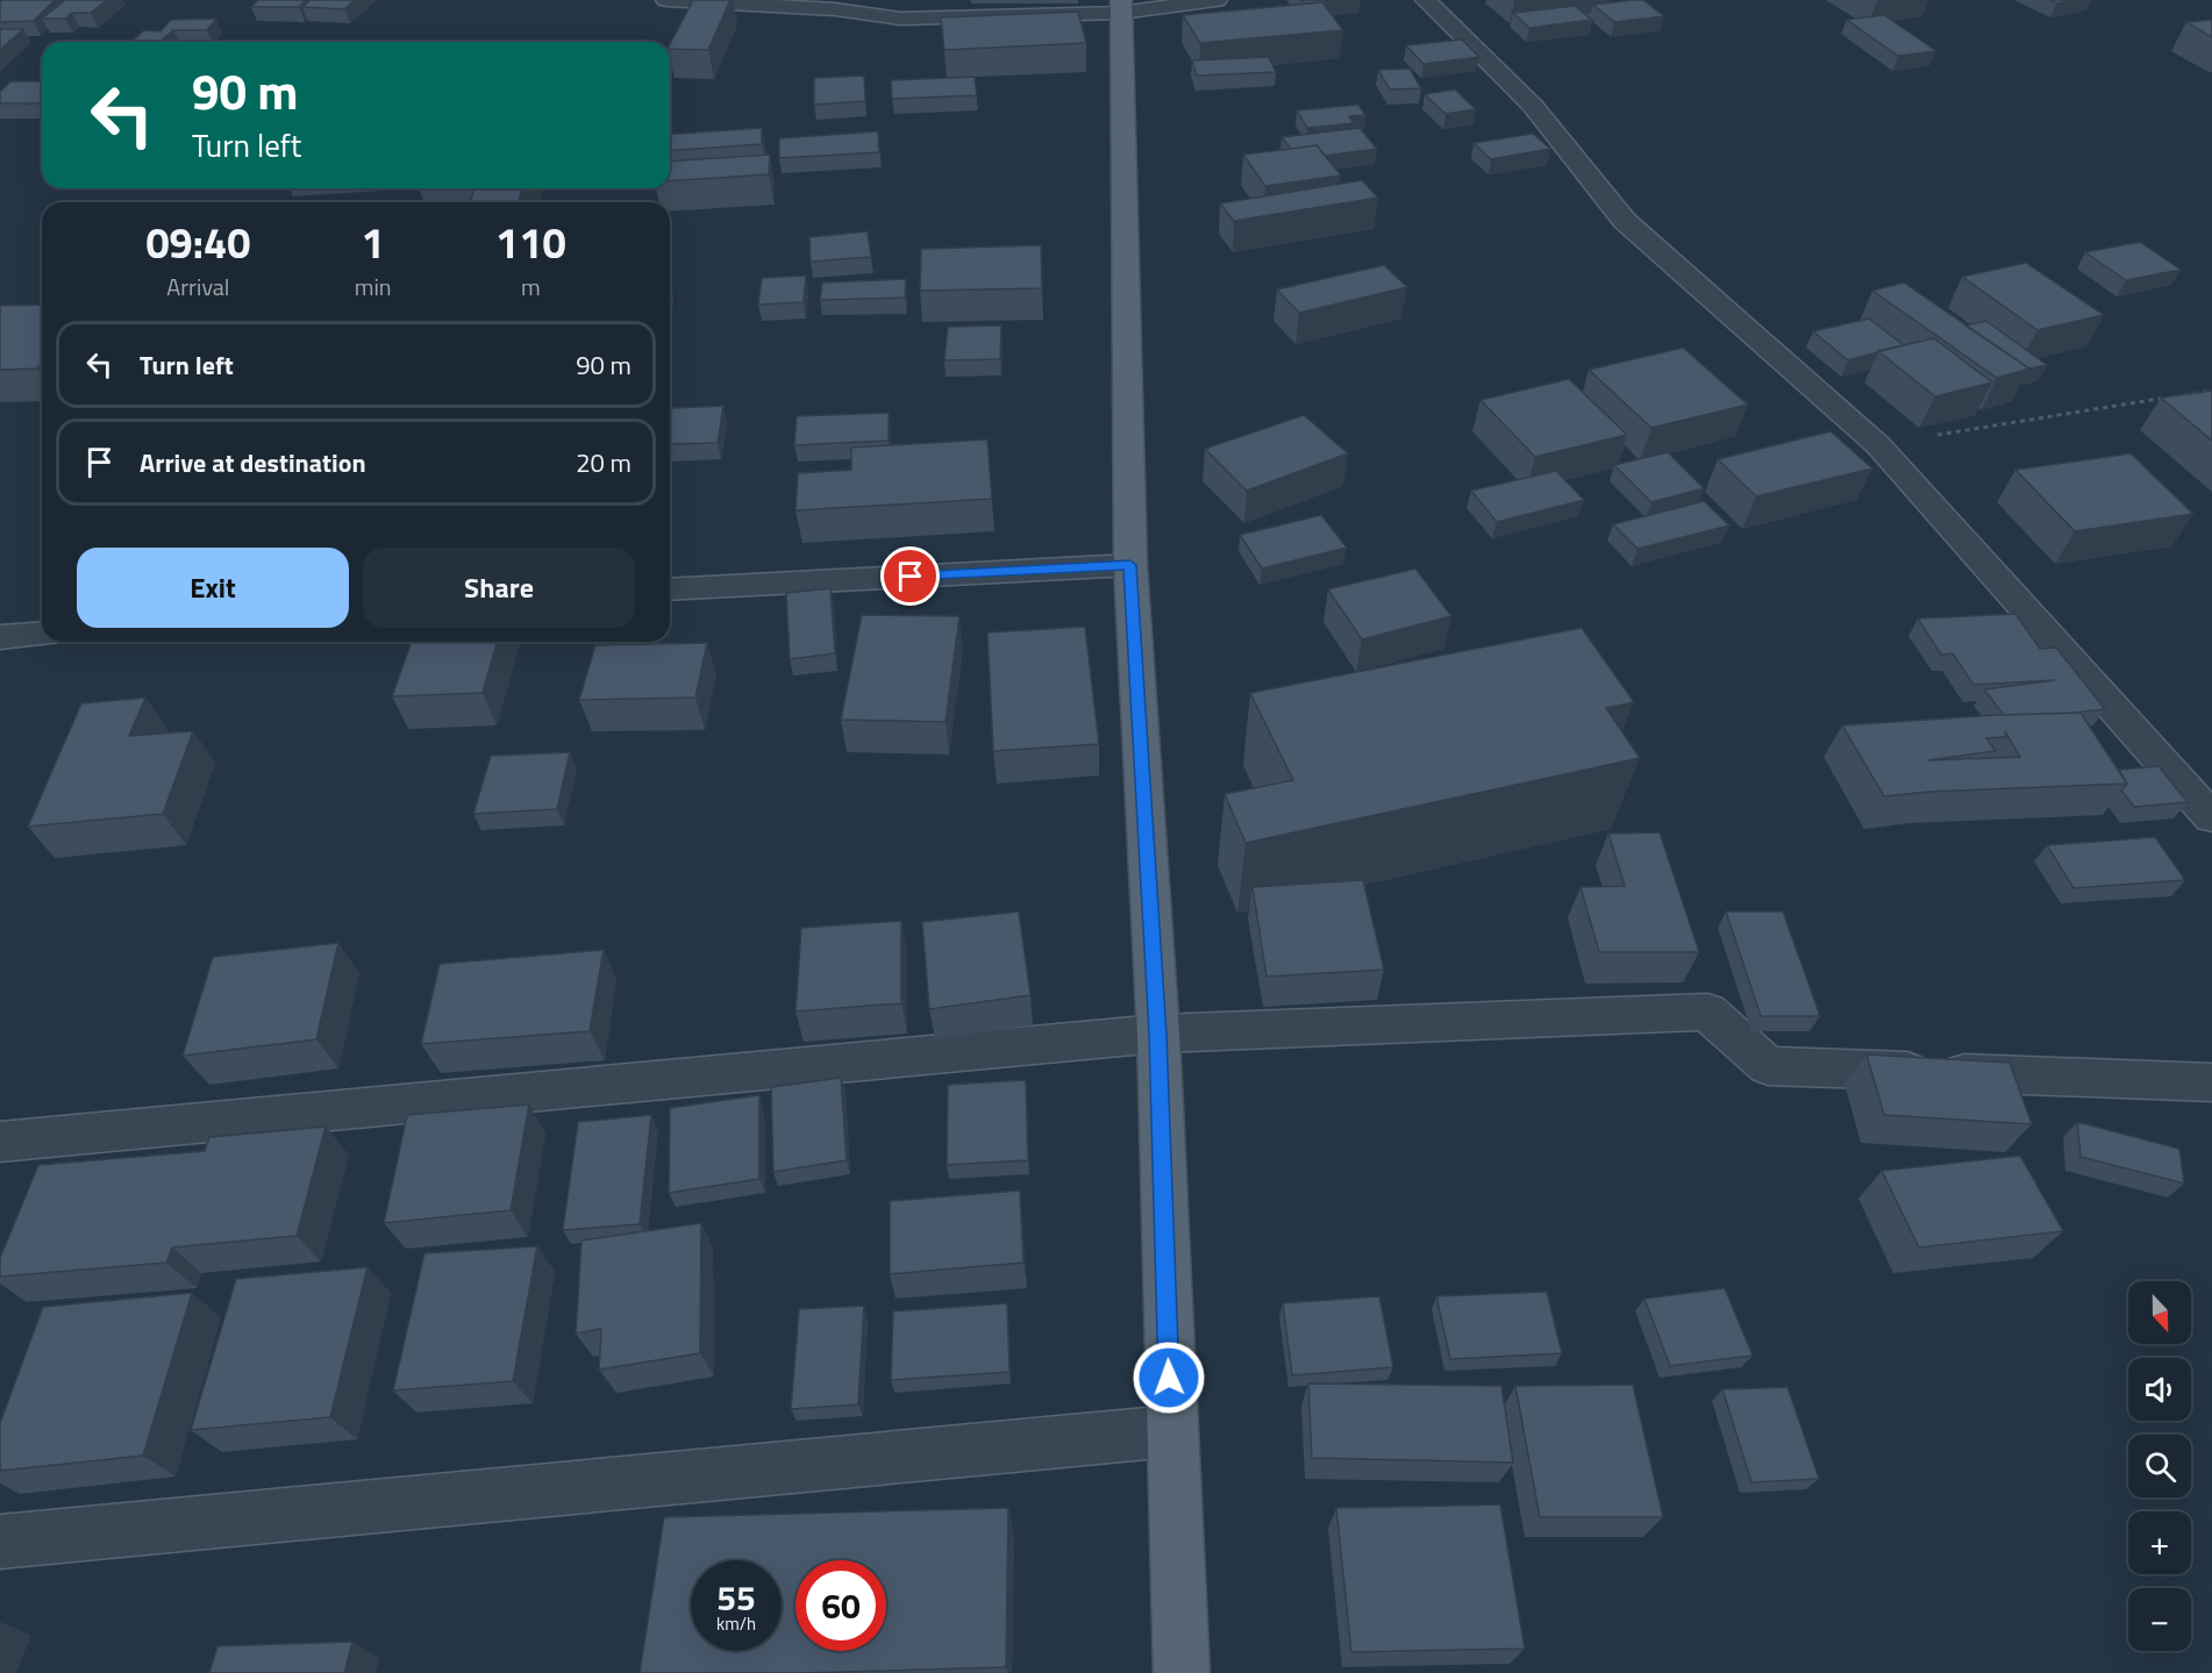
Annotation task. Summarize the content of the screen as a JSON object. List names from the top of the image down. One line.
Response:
{"north":"bottom","page":{"turn":["90 m","Turn left"],"eta":["09:40","Arrival","1","min","110","m"],"list":[{"name":"Turn left","value":"90 m"},{"name":"Arrive at destination","value":"20 m"}],"buttons":["Exit","Share"],"map_buttons":["+","−"],"speed":"55 km/h","limit":"60"}}
